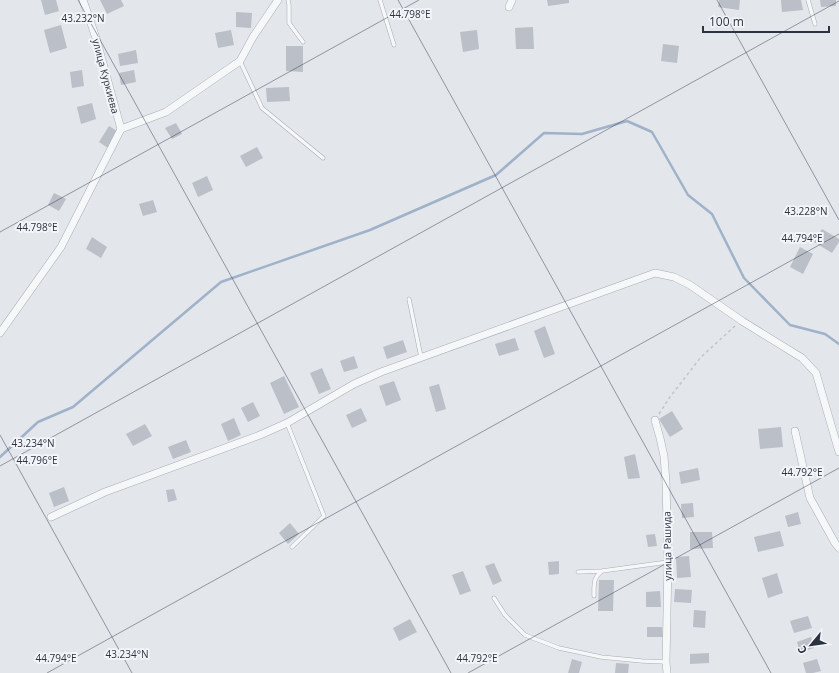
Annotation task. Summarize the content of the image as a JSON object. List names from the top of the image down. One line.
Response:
{"streets":{"street":["улица Куркиева","улица Рашида"]},"scale_bar":"100 m","north":"bottom left","coordinates":["44.798°E","43.232°N","43.228°N","44.794°E","43.234°N","44.796°E","44.792°E"]}
